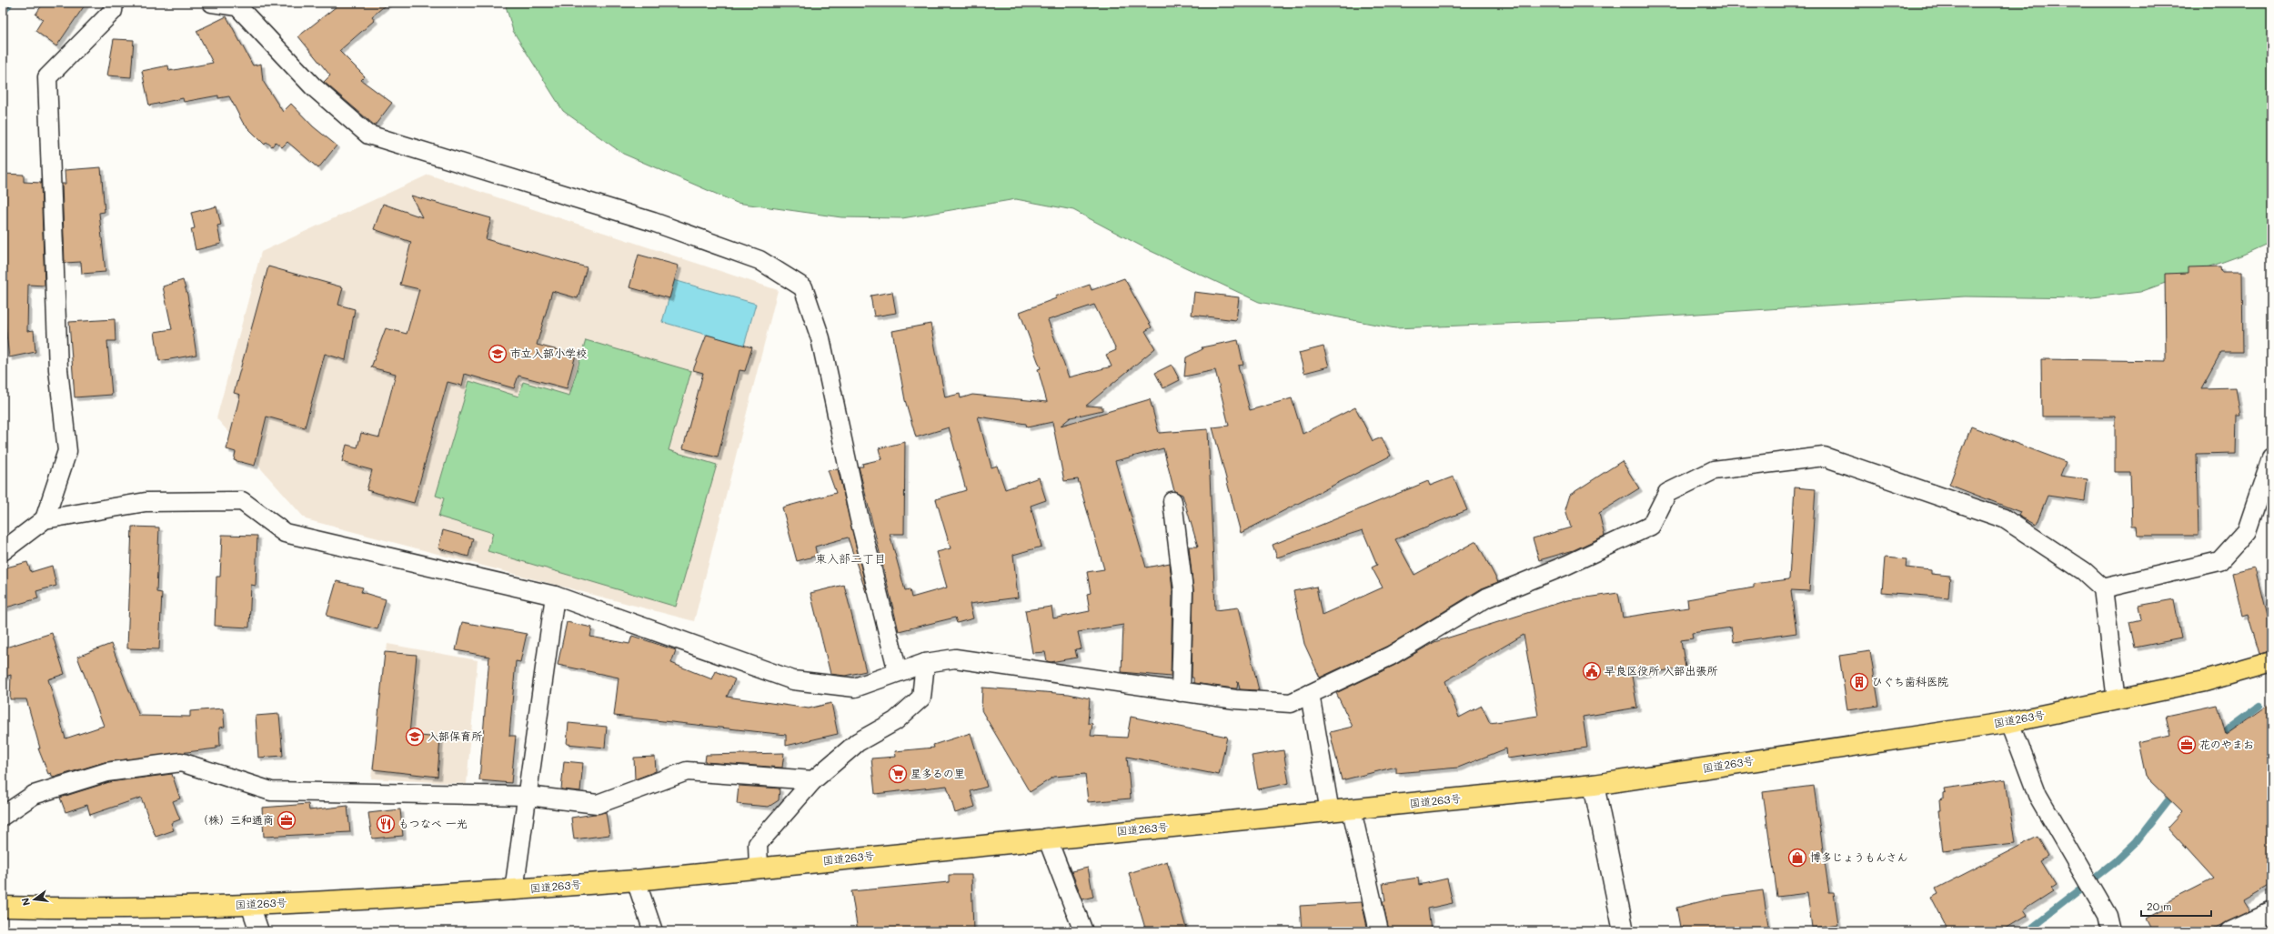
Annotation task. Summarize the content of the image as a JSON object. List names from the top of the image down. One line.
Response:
{"streets":{"highway":["国道263号"]},"districts":["東入部二丁目"],"places":{"school or university":["市立入部小学校","入部保育所"],"public building":["早良区役所 入部出張所"],"building":["ひぐち歯科医院"],"office":["花のやまお","（株）三和通商"],"supermarket":["星多るの里"],"restaurant":["もつなべ 一光"],"shop":["博多じょうもんさん"]},"scale_bar":"20 m","north":"left"}
